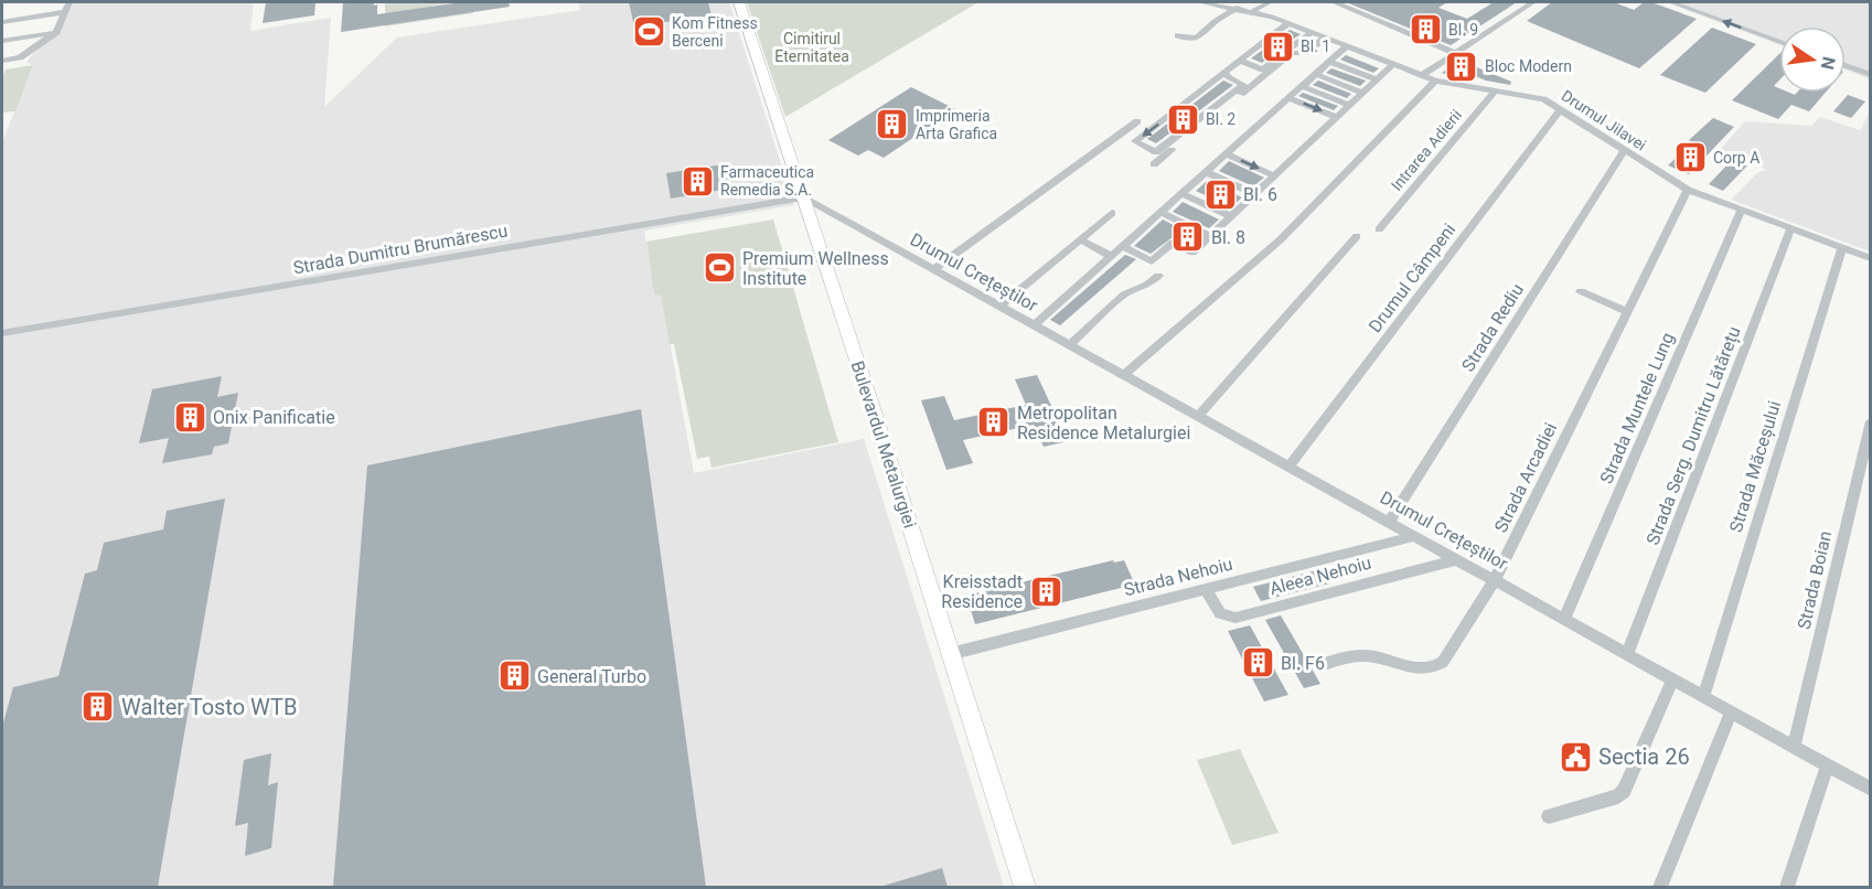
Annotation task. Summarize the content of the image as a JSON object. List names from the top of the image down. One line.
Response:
{"streets":{"main road":["Bulevardul Metalurgiei"],"street":["Drumul Jilavei","Intrarea Adierii","Strada Dumitru Brumărescu","Drumul Crețeștilor","Drumul Câmpeni","Strada Rediu","Strada Muntele Lung","Strada Serg. Dumitru Lătărețu","Strada Măceșului","Strada Arcadiei","Aleea Nehoiu","Strada Nehoiu","Strada Boian"]},"crossings":[["Drumul Jilavei","Intrarea Adierii"],["Drumul Jilavei","Drumul Câmpeni"],["Drumul Jilavei","Strada Rediu"],["Drumul Jilavei","Strada Muntele Lung"],["Drumul Jilavei","Strada Serg. Dumitru Lătărețu"],["Drumul Jilavei","Strada Măceșului"],["Drumul Jilavei","Strada Arcadiei"],["Strada Dumitru Brumărescu","Drumul Crețeștilor"],["Strada Dumitru Brumărescu","Bulevardul Metalurgiei"],["Drumul Crețeștilor","Drumul Câmpeni"],["Drumul Crețeștilor","Strada Rediu"],["Drumul Crețeștilor","Strada Muntele Lung"],["Drumul Crețeștilor","Strada Serg. Dumitru Lătărețu"],["Drumul Crețeștilor","Bulevardul Metalurgiei"],["Drumul Crețeștilor","Strada Măceșului"],["Drumul Crețeștilor","Strada Arcadiei"],["Drumul Crețeștilor","Aleea Nehoiu"],["Drumul Crețeștilor","Strada Nehoiu"],["Drumul Crețeștilor","Strada Boian"],["Bulevardul Metalurgiei","Strada Nehoiu"],["Aleea Nehoiu","Strada Nehoiu"]],"parks":["Cimitirul Eternitatea"],"places":{"building":["Bl. 9","Bl. 1","Bloc Modern","Bl. 2","Imprimeria Arta Grafica","Corp A","Farmaceutica Remedia S.A.","Bl. 6","Bl. 8","Onix Panificatie","Metropolitan Residence Metalurgiei","Kreisstadt Residence","Bl. F6","General Turbo","Walter Tosto WTB"],"sports":["Kom Fitness Berceni","Premium Wellness Institute"],"public building":["Sectia 26"]},"north":"right"}
